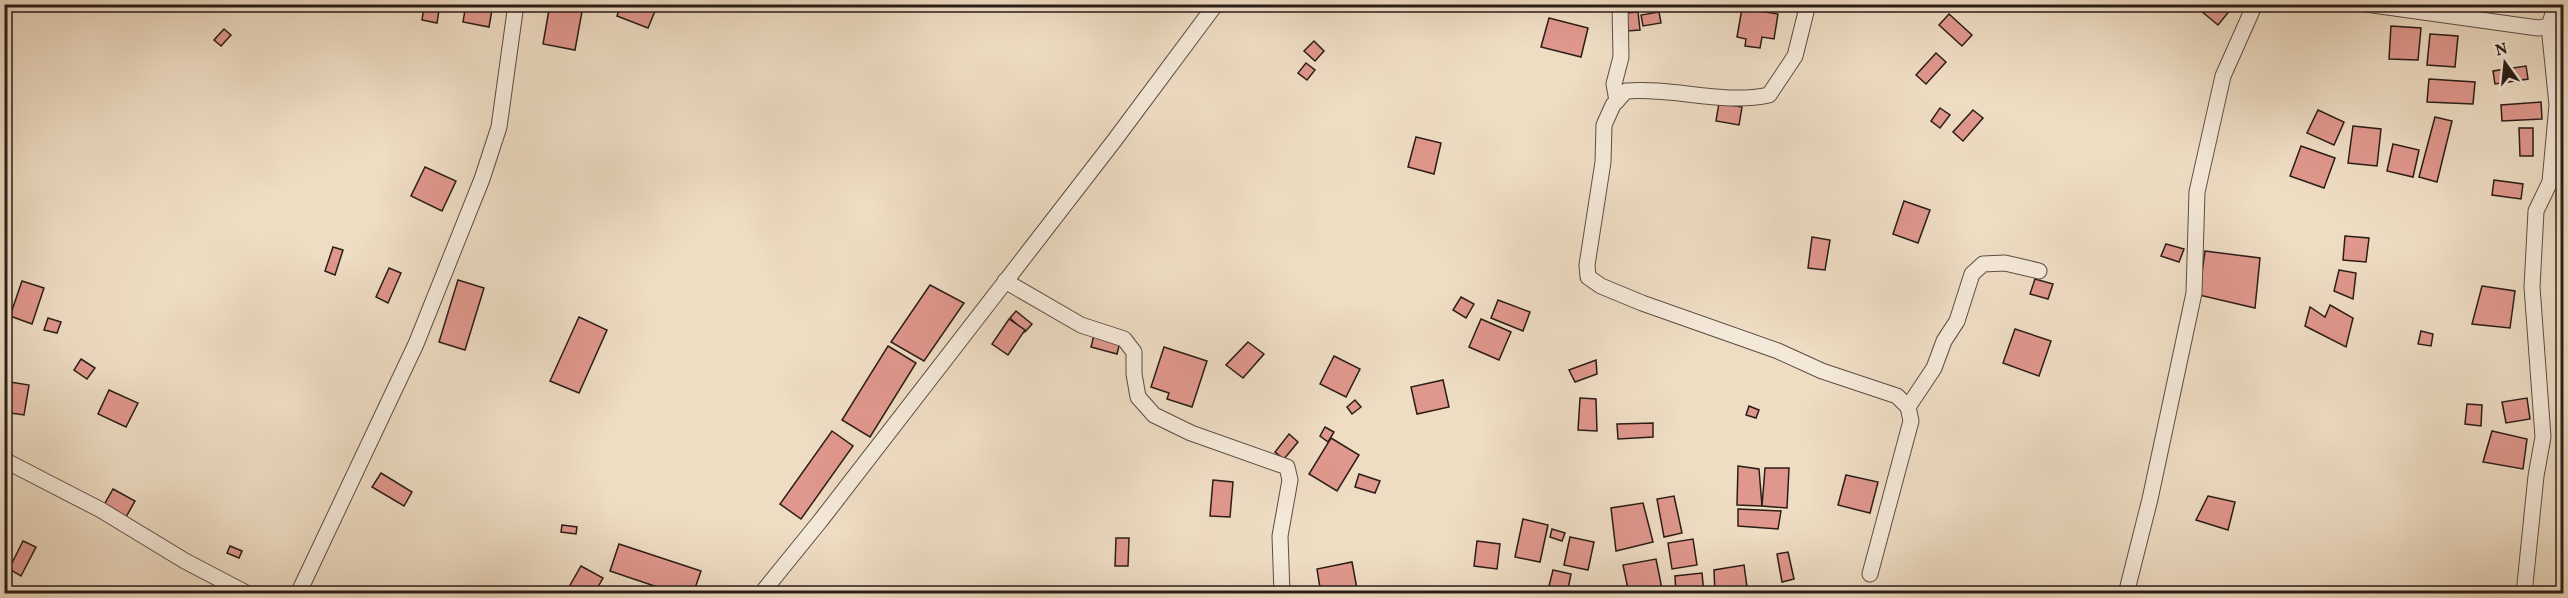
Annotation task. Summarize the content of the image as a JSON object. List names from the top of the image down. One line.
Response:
{"north":"top"}
